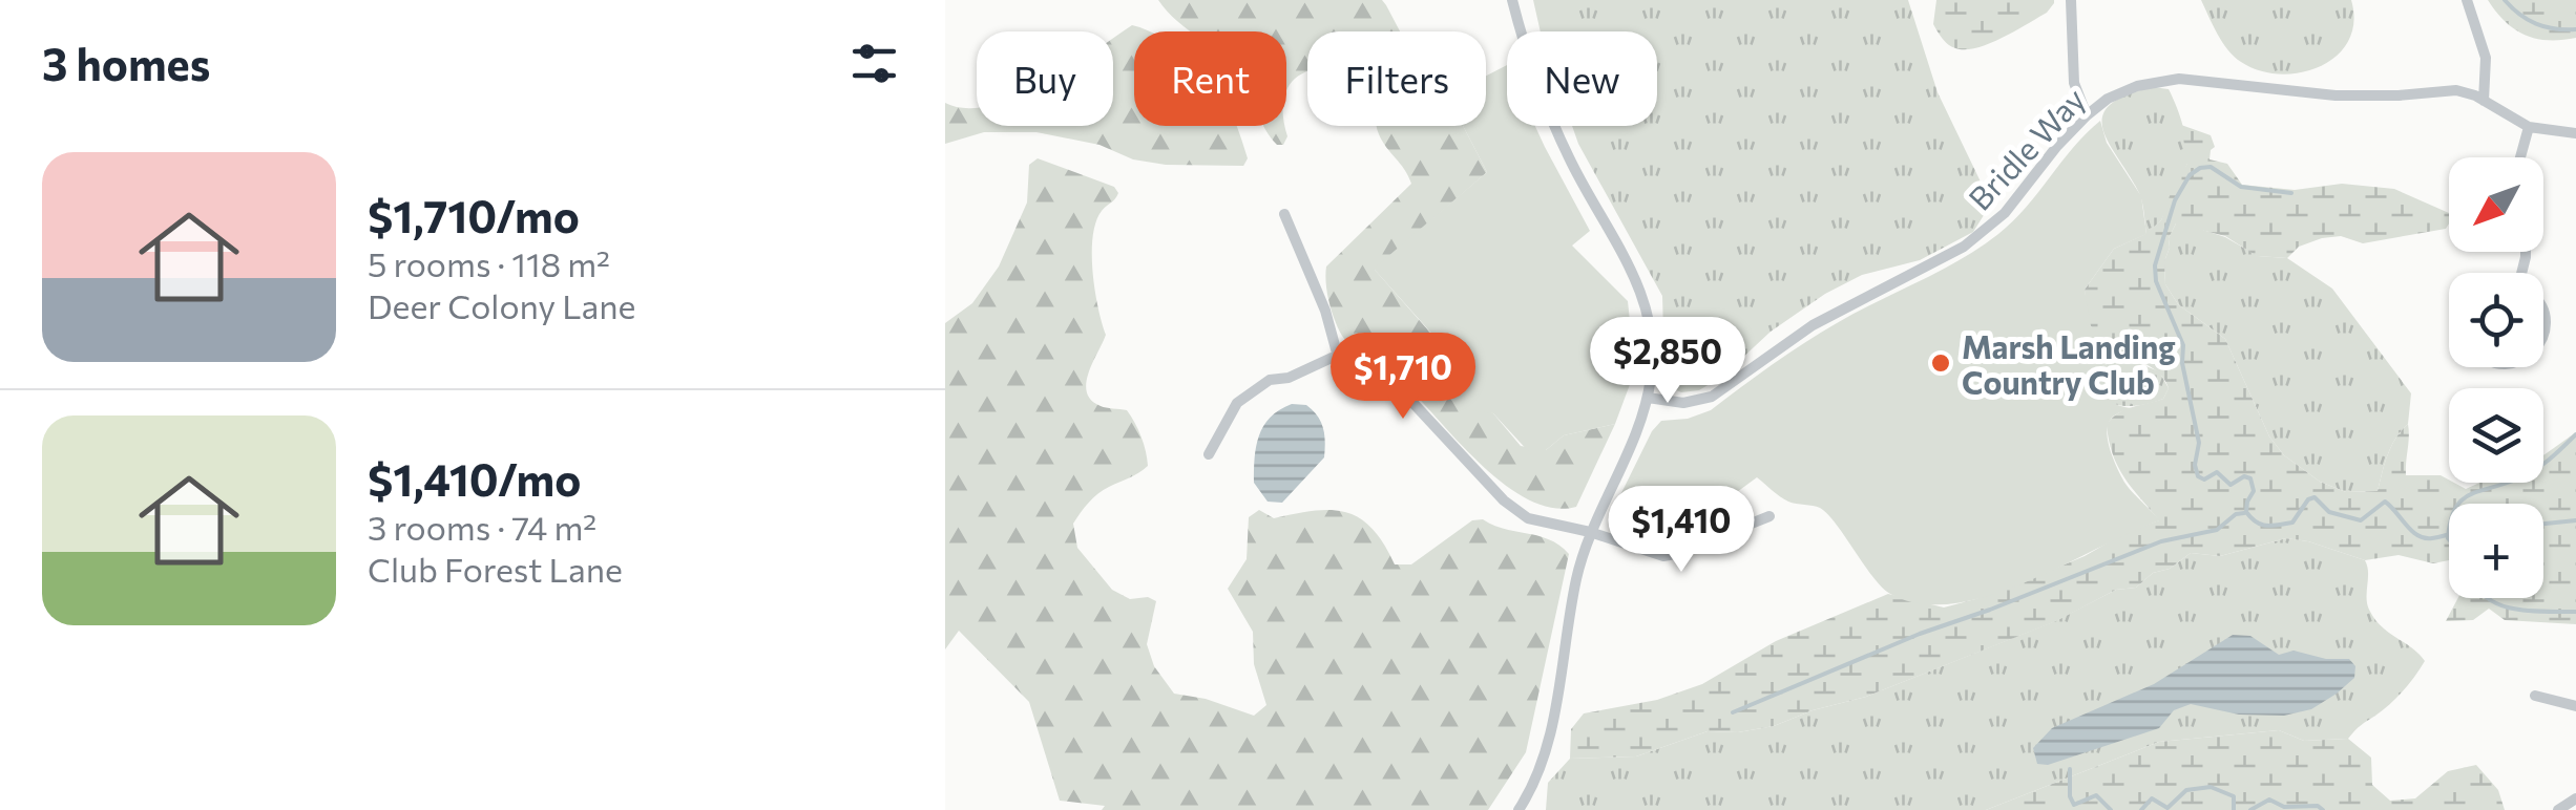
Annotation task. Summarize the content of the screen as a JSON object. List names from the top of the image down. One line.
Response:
{"streets":{"street":["Bridle Way"]},"places":["Marsh Landing Country Club"],"north":"bottom left","page":{"heading":"3 homes","chip":["Buy","Rent","Filters","New"],"list":[{"name":"$1,710/mo","note":"5 rooms · 118 m² · Deer Colony Lane"},{"name":"$1,410/mo","note":"3 rooms · 74 m² · Club Forest Lane"}],"map_buttons":"+","price":["$2,850","$1,710","$1,410"]}}
